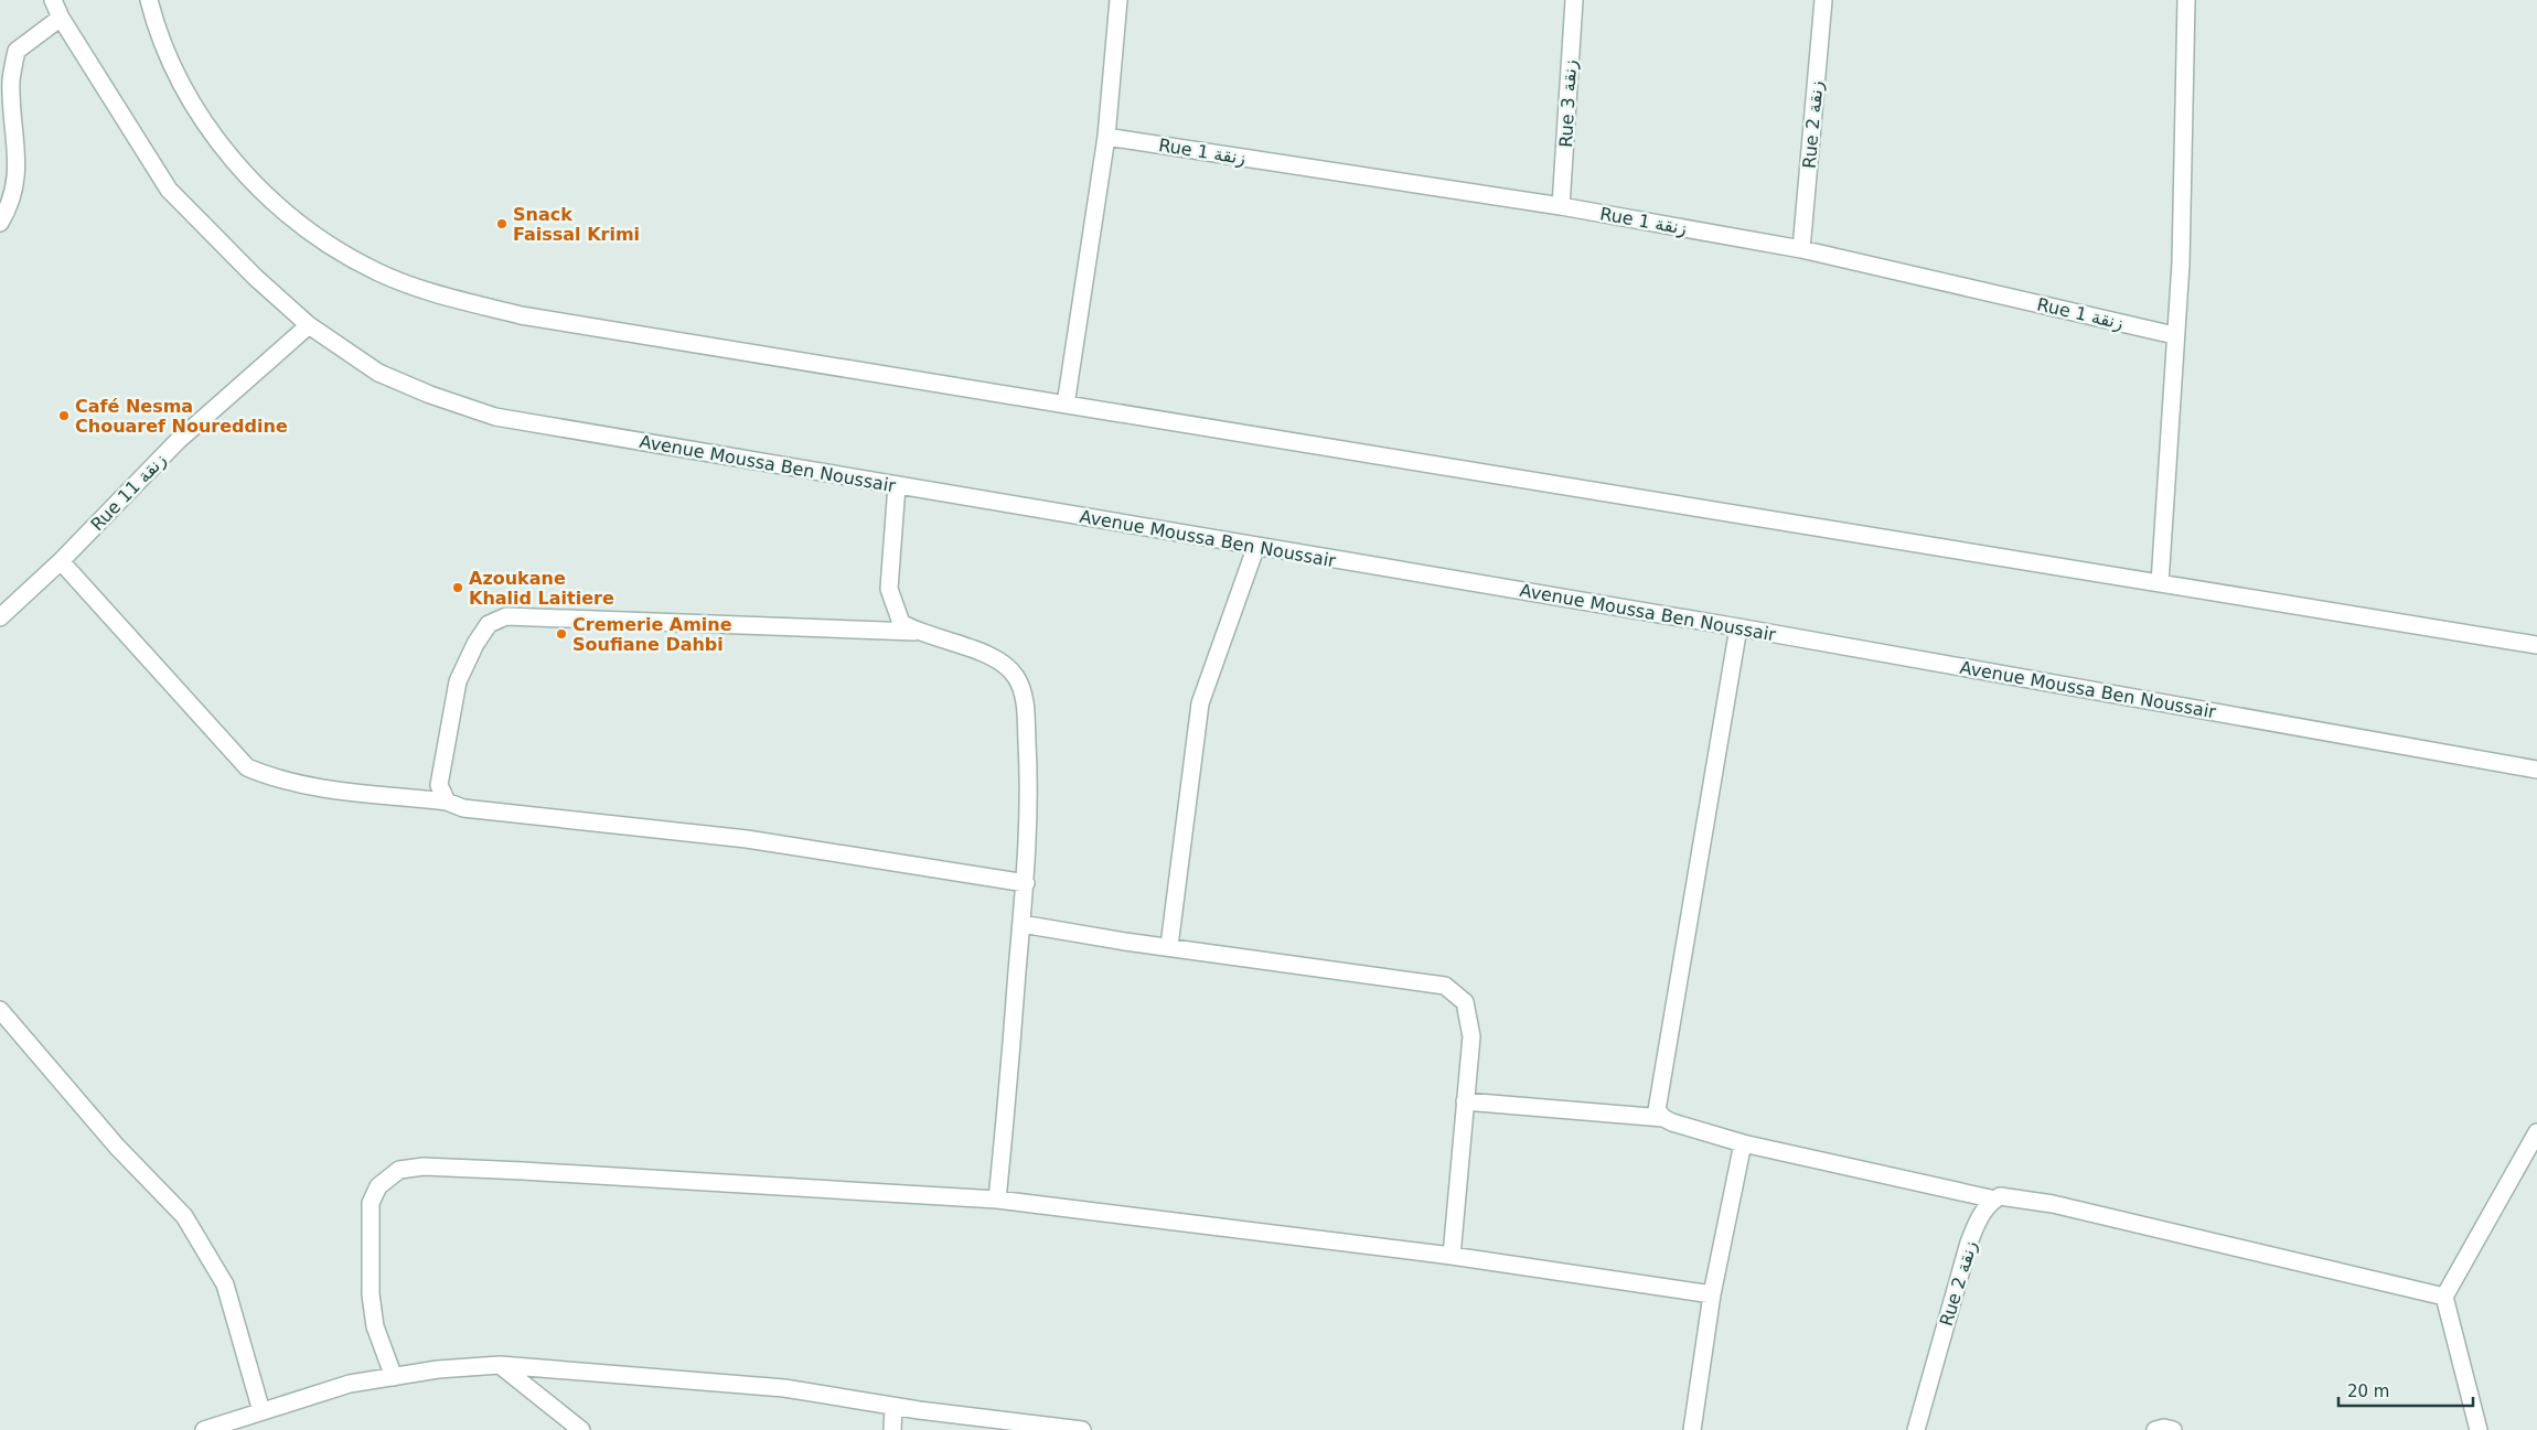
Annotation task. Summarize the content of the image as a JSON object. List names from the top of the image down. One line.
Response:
{"streets":{"street":["Rue 3 زنقة","Rue 2 زنقة","Rue 1 زنقة","Avenue Moussa Ben Noussair","Rue 11 زنقة"]},"crossings":[["Rue 3 زنقة","Rue 1 زنقة"],["Rue 2 زنقة","Rue 1 زنقة"],["Avenue Moussa Ben Noussair","Rue 11 زنقة"]],"places":["Snack Faissal Krimi","Café Nesma Chouaref Noureddine","Azoukane Khalid Laitiere","Cremerie Amine Soufiane Dahbi"],"scale_bar":"20 m"}
